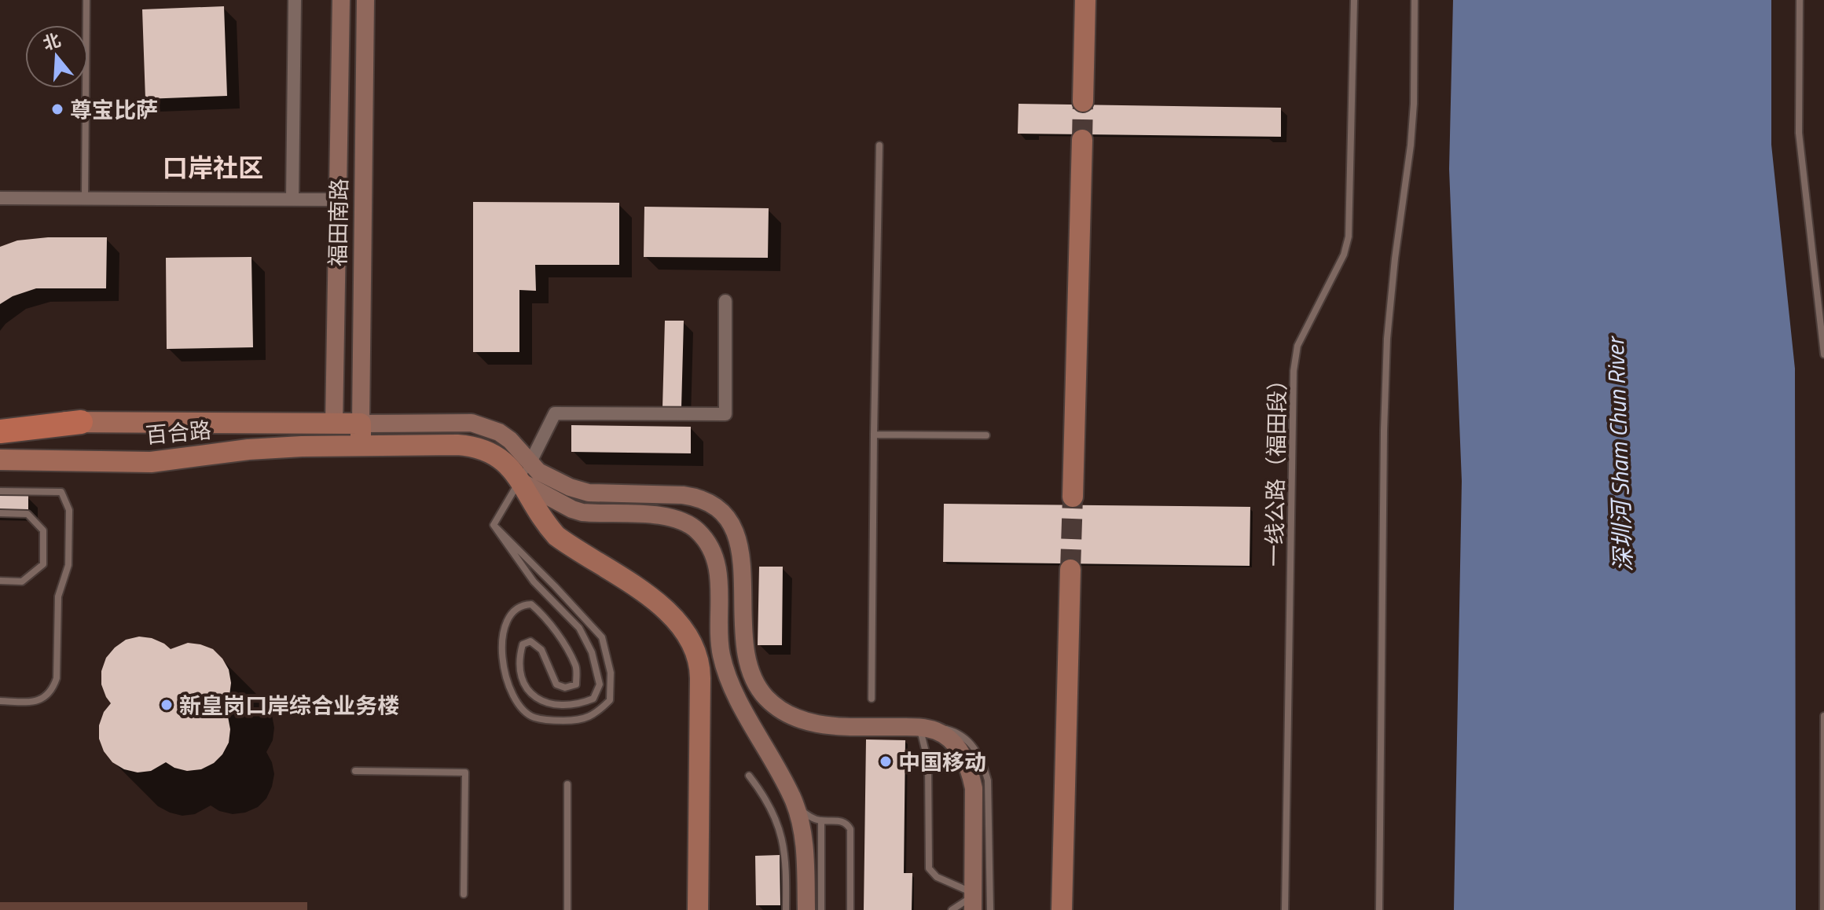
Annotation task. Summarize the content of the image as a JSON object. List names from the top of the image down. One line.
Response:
{"streets":{"main road":["福田南路","百合路"],"lane":["一线公路（福田段）"]},"crossings":[["福田南路","百合路"]],"districts":["口岸社区"],"water":["深圳河 Sham Chun River"],"places":["尊宝比萨","新皇岗口岸综合业务楼","中国移动"],"north":"top"}
